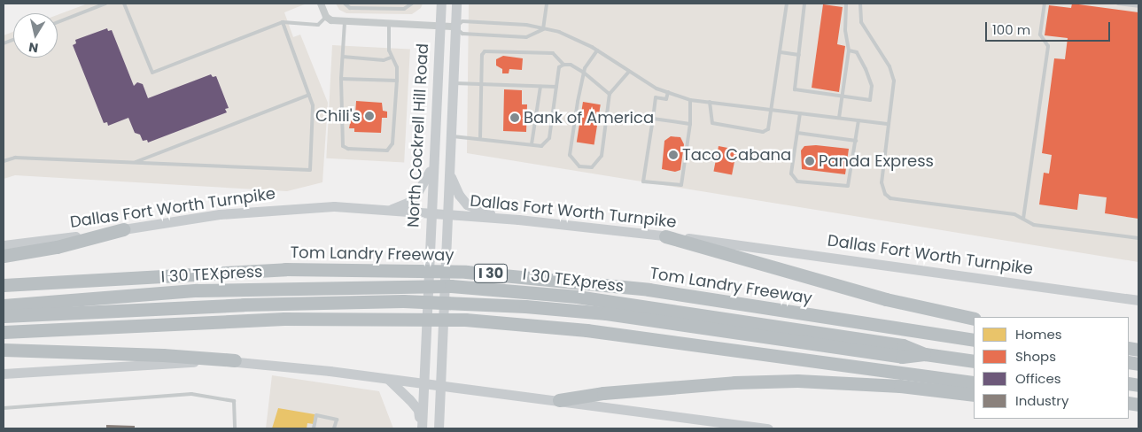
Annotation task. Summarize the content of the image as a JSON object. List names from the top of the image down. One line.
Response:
{"streets":{"highway":["Tom Landry Freeway","I 30"],"main road":["North Cockrell Hill Road","Dallas Fort Worth Turnpike"]},"crossings":[["North Cockrell Hill Road","Dallas Fort Worth Turnpike"]],"places":["Chili's","Bank of America","Taco Cabana","Panda Express"],"legend":["Homes","Shops","Offices","Industry"],"scale_bar":"100 m","north":"bottom"}
